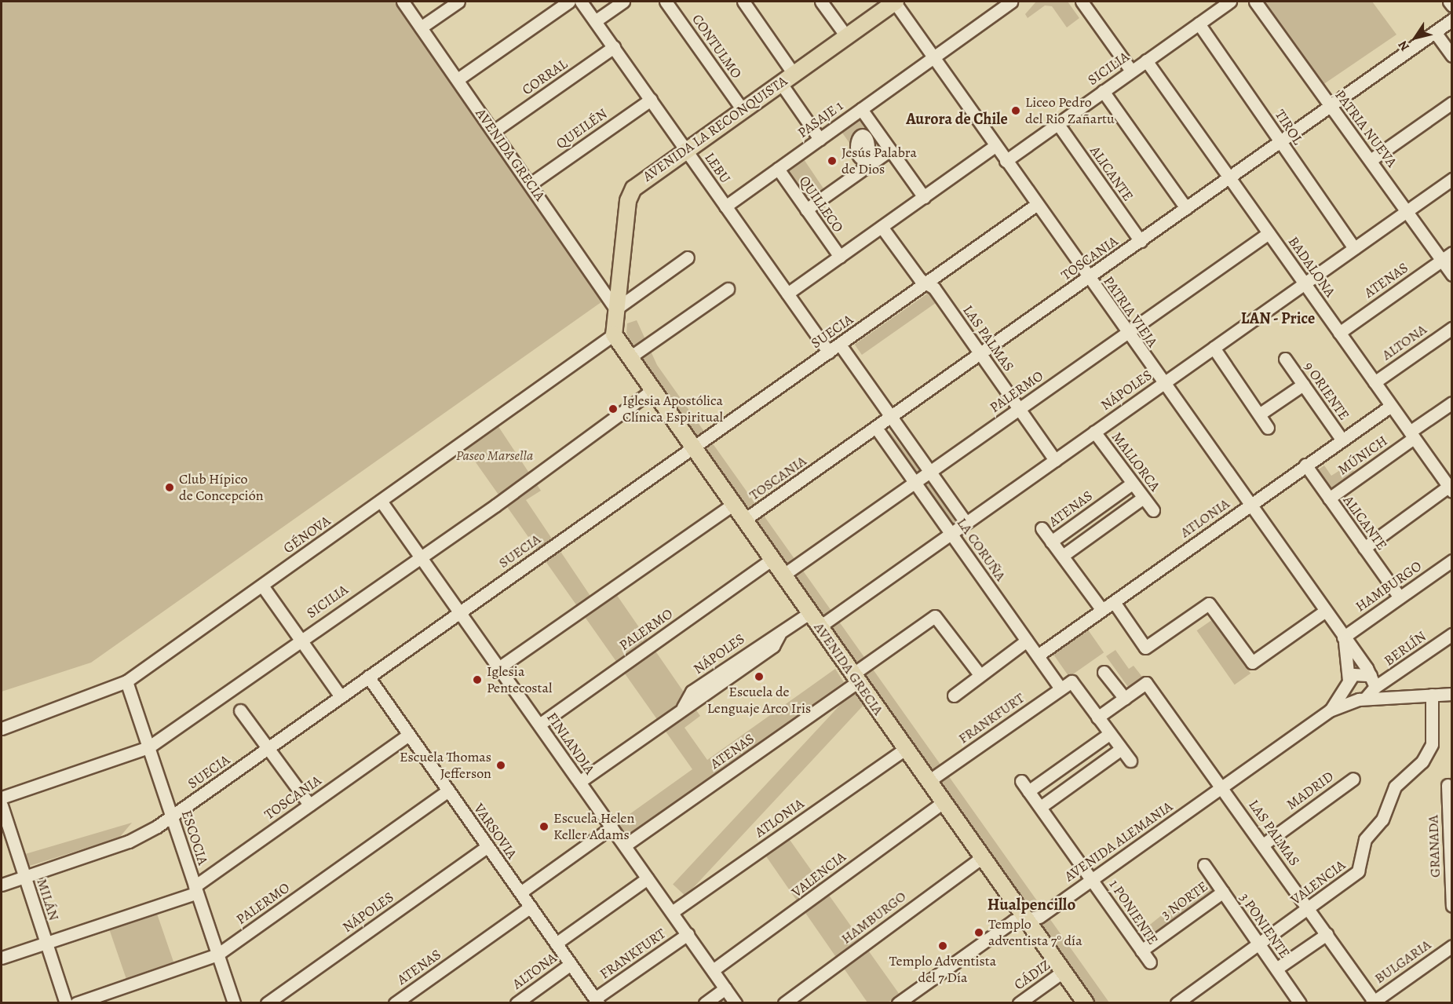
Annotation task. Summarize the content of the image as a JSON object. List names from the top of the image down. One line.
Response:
{"streets":{"main road":["AVENIDA LA RECONQUISTA","AVENIDA GRECIA"],"street":["CONTULMO","SICILIA","CORRAL","PASAJE 1","TIROL","QUEILÉN","PATRIA NUEVA","LEBU","ALICANTE","QUILLECO","TOSCANIA","BADALONA","ATENAS","PATRIA VIEJA","SUECIA","LAS PALMAS","ALTONA","NÁPOLES","9 ORIENTE","PALERMO","MÚNICH","MALLORCA","ATLONIA","GÉNOVA","LA CORUÑA","HAMBURGO","BERLÍN","FRANKFURT","FINLANDIA","MADRID","VARSOVIA","ESCOCIA","AVENIDA ALEMANIA","GRANADA","VALENCIA","MILÁN","3 NORTE","1 PONIENTE","3 PONIENTE","BULGARIA","CÁDIZ"]},"crossings":[["CONTULMO","AVENIDA LA RECONQUISTA"],["SICILIA","TIROL"],["SICILIA","AVENIDA GRECIA"],["SICILIA","ALICANTE"],["SICILIA","BADALONA"],["SICILIA","PATRIA VIEJA"],["SICILIA","FINLANDIA"],["SICILIA","ESCOCIA"],["CORRAL","AVENIDA GRECIA"],["CORRAL","LEBU"],["PASAJE 1","LEBU"],["PASAJE 1","QUILLECO"],["PASAJE 1","PATRIA VIEJA"],["TIROL","TOSCANIA"],["TIROL","NÁPOLES"],["QUEILÉN","AVENIDA GRECIA"],["QUEILÉN","LEBU"],["AVENIDA LA RECONQUISTA","AVENIDA GRECIA"],["AVENIDA LA RECONQUISTA","LEBU"],["AVENIDA LA RECONQUISTA","PATRIA VIEJA"],["AVENIDA LA RECONQUISTA","GÉNOVA"],["PATRIA NUEVA","TOSCANIA"],["PATRIA NUEVA","ATENAS"],["PATRIA NUEVA","NÁPOLES"],["AVENIDA GRECIA","TOSCANIA"],["AVENIDA GRECIA","ATENAS"],["AVENIDA GRECIA","SUECIA"],["AVENIDA GRECIA","NÁPOLES"],["AVENIDA GRECIA","PALERMO"],["AVENIDA GRECIA","ATLONIA"],["AVENIDA GRECIA","GÉNOVA"],["AVENIDA GRECIA","HAMBURGO"],["AVENIDA GRECIA","FRANKFURT"],["AVENIDA GRECIA","AVENIDA ALEMANIA"],["AVENIDA GRECIA","VALENCIA"],["AVENIDA GRECIA","CÁDIZ"],["LEBU","SUECIA"],["ALICANTE","TOSCANIA"],["ALICANTE","MÚNICH"],["ALICANTE","ATLONIA"],["ALICANTE","HAMBURGO"],["TOSCANIA","BADALONA"],["TOSCANIA","PATRIA VIEJA"],["TOSCANIA","LAS PALMAS"],["TOSCANIA","LA CORUÑA"],["TOSCANIA","FINLANDIA"],["TOSCANIA","VARSOVIA"],["TOSCANIA","ESCOCIA"],["TOSCANIA","MILÁN"],["BADALONA","ATENAS"],["BADALONA","ALTONA"],["BADALONA","NÁPOLES"],["BADALONA","PALERMO"],["BADALONA","MÚNICH"],["BADALONA","ATLONIA"],["ATENAS","MALLORCA"],["ATENAS","FINLANDIA"],["ATENAS","VARSOVIA"],["PATRIA VIEJA","SUECIA"],["PATRIA VIEJA","NÁPOLES"],["PATRIA VIEJA","PALERMO"],["PATRIA VIEJA","ATLONIA"],["PATRIA VIEJA","HAMBURGO"],["PATRIA VIEJA","BERLÍN"],["PATRIA VIEJA","AVENIDA ALEMANIA"],["SUECIA","LAS PALMAS"],["SUECIA","LA CORUÑA"],["SUECIA","FINLANDIA"],["SUECIA","VARSOVIA"],["SUECIA","ESCOCIA"],["SUECIA","MILÁN"],["LAS PALMAS","NÁPOLES"],["LAS PALMAS","PALERMO"],["LAS PALMAS","MADRID"],["LAS PALMAS","AVENIDA ALEMANIA"],["LAS PALMAS","VALENCIA"],["LAS PALMAS","BULGARIA"],["ALTONA","VARSOVIA"],["NÁPOLES","MALLORCA"],["NÁPOLES","LA CORUÑA"],["NÁPOLES","FINLANDIA"],["NÁPOLES","VARSOVIA"],["9 ORIENTE","ATLONIA"],["PALERMO","LA CORUÑA"],["PALERMO","FINLANDIA"],["PALERMO","VARSOVIA"],["PALERMO","ESCOCIA"],["ATLONIA","LA CORUÑA"],["ATLONIA","FINLANDIA"],["GÉNOVA","FINLANDIA"],["GÉNOVA","ESCOCIA"],["LA CORUÑA","FRANKFURT"],["BERLÍN","AVENIDA ALEMANIA"],["FRANKFURT","FINLANDIA"],["FRANKFURT","VARSOVIA"],["FINLANDIA","VALENCIA"],["AVENIDA ALEMANIA","VALENCIA"],["AVENIDA ALEMANIA","1 PONIENTE"],["VALENCIA","3 PONIENTE"],["3 NORTE","1 PONIENTE"],["3 NORTE","3 PONIENTE"]],"districts":["Aurora de Chile","LAN - Price","Hualpencillo"],"parks":["Paseo Marsella"],"places":["Liceo Pedro del Rio Zañartu","Jesús Palabra de Dios","Iglesia Apostólica Clínica Espiritual","Club Hípico de Concepción","Escuela de Lenguaje Arco Iris","Iglesia Pentecostal","Escuela Thomas Jefferson","Escuela Helen Keller Adams","Templo adventista 7° día","Templo Adventista del 7 Día"],"north":"bottom left"}
